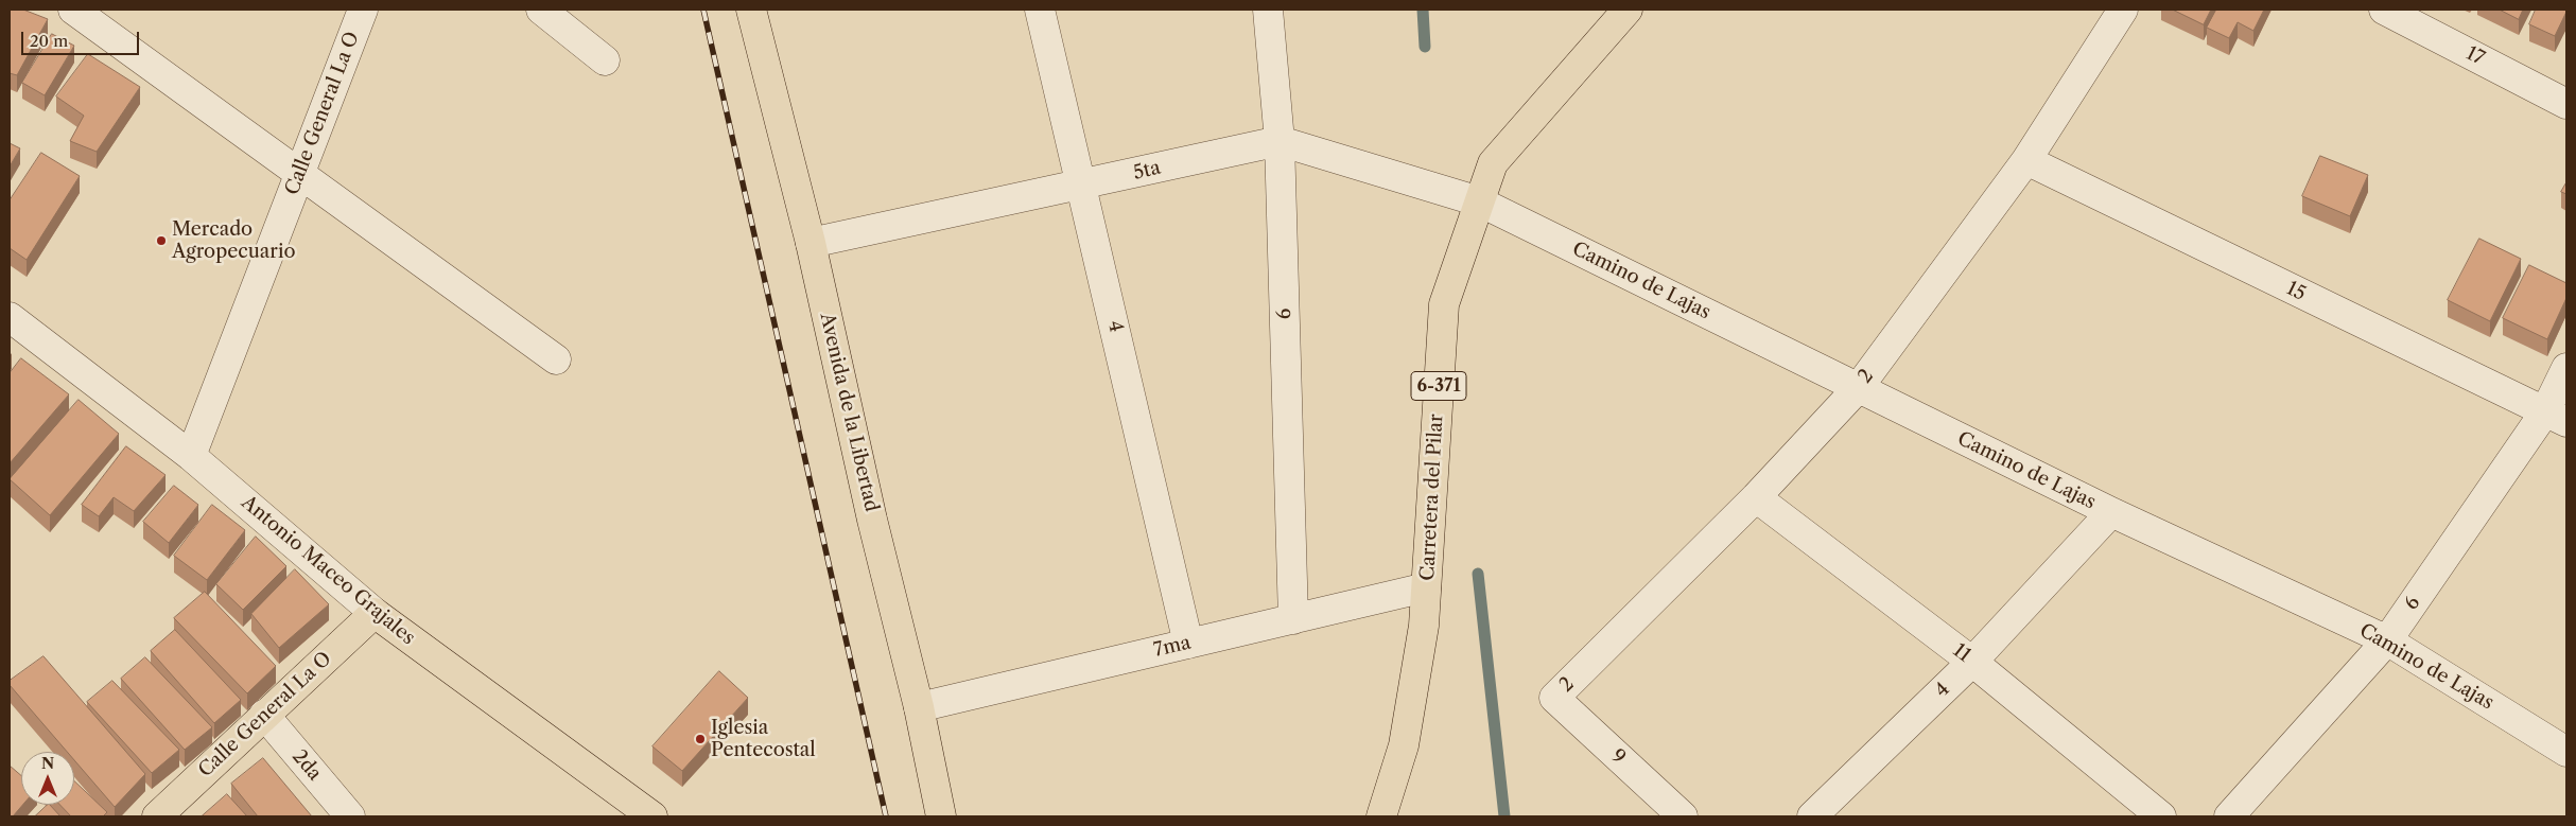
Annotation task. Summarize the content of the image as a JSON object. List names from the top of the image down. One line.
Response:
{"streets":{"main road":["Calle General La O","6-371","Avenida de la Libertad","Carretera del Pilar","Antonio Maceo Grajales"],"street":["17","5ta","Camino de Lajas","15","6","4","2","7ma","11","9","2da"]},"crossings":[["Calle General La O","Antonio Maceo Grajales"],["Calle General La O","2da"],["5ta","Camino de Lajas"],["5ta","6"],["5ta","4"],["5ta","Avenida de la Libertad"],["5ta","Carretera del Pilar"],["Camino de Lajas","6"],["Camino de Lajas","4"],["Camino de Lajas","2"],["Camino de Lajas","Carretera del Pilar"],["15","6"],["15","2"],["6","7ma"],["4","7ma"],["4","11"],["2","11"],["2","9"],["Avenida de la Libertad","7ma"],["Carretera del Pilar","7ma"]],"places":["Mercado Agropecuario","Iglesia Pentecostal"],"scale_bar":"20 m","north":"top"}
